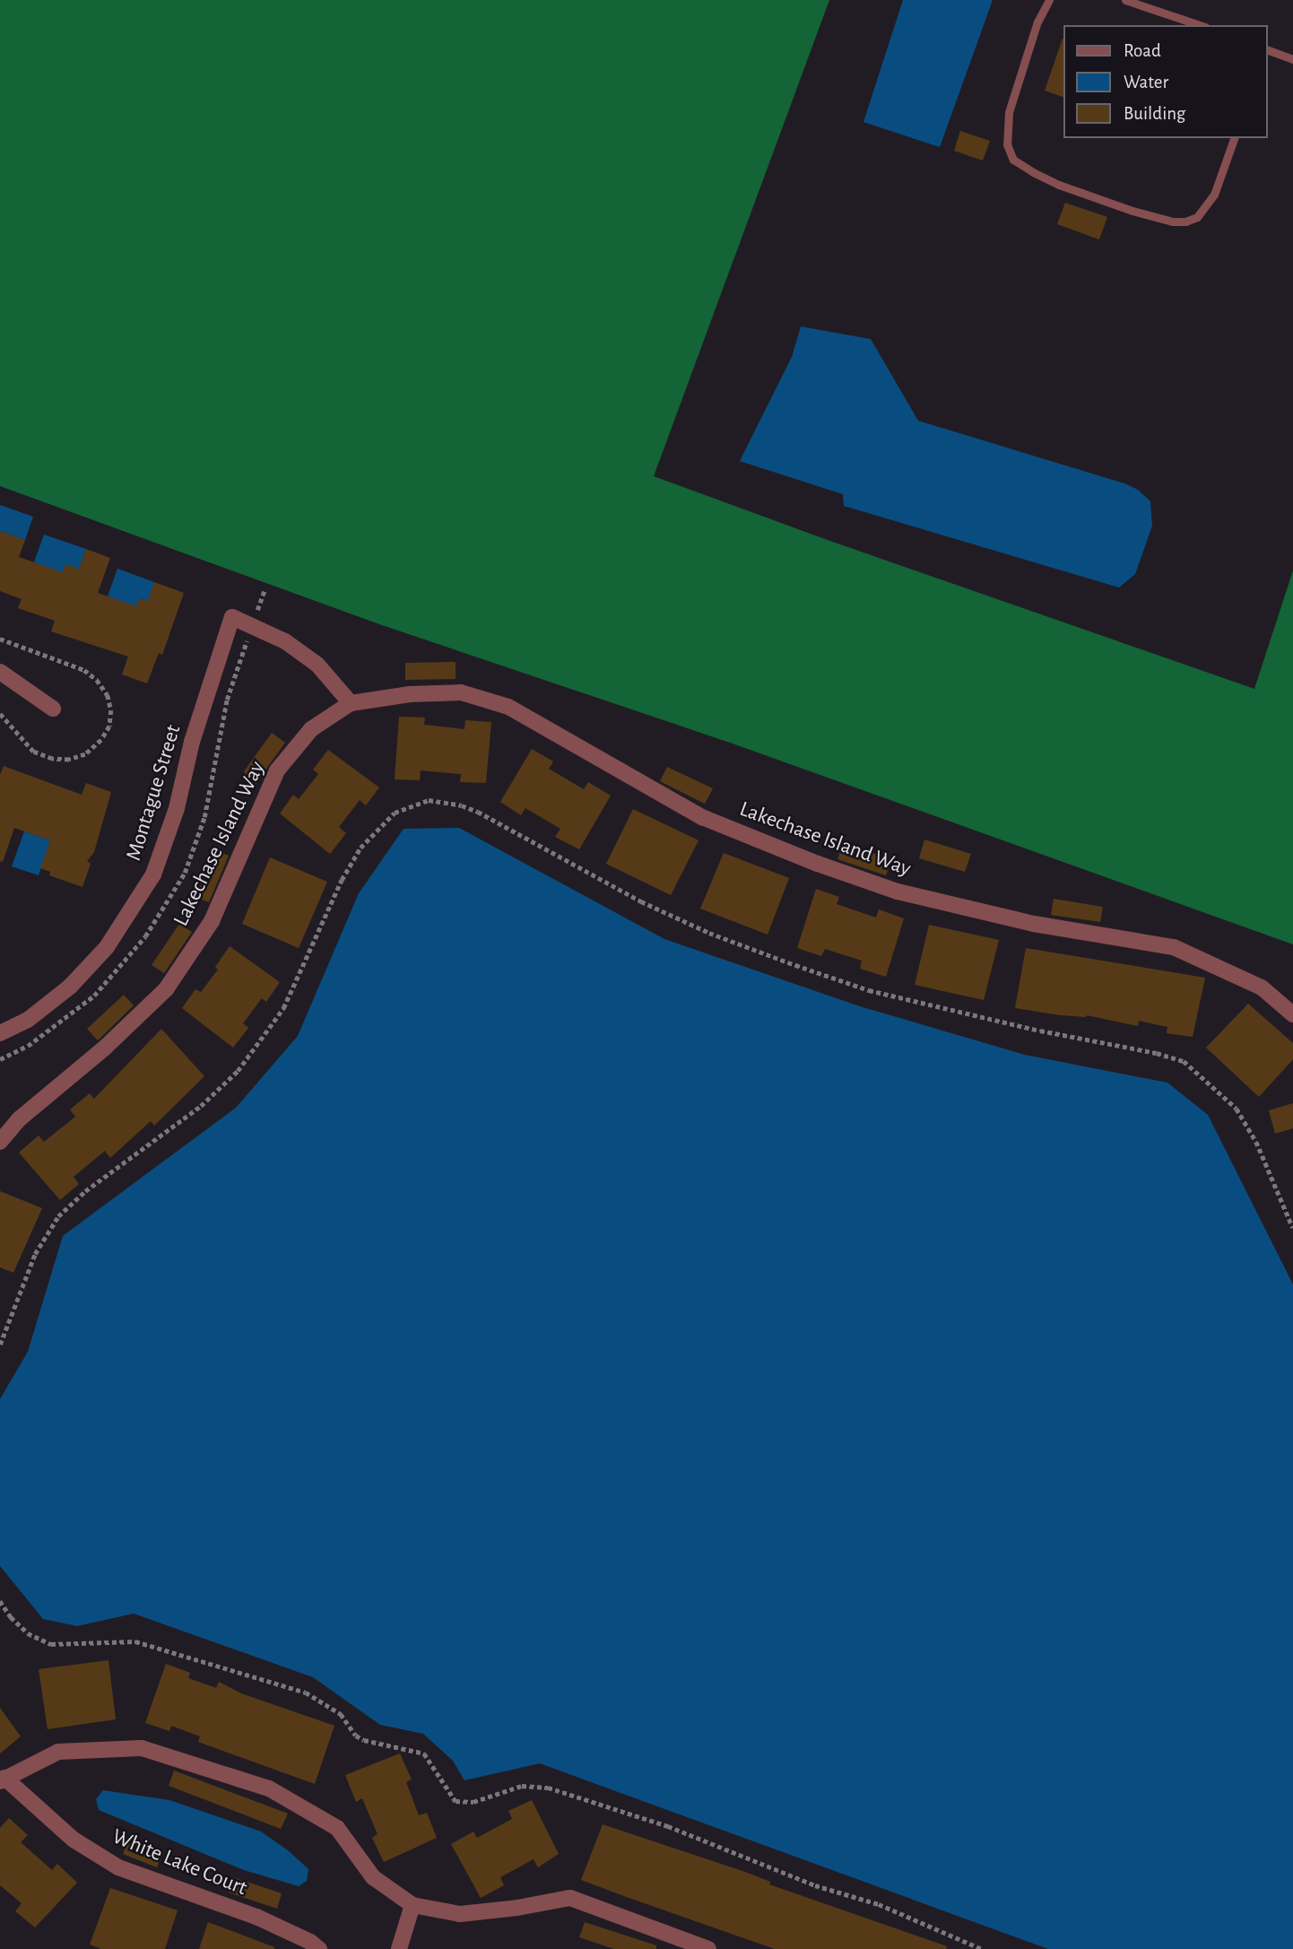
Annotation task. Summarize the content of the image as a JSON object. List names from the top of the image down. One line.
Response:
{"streets":{"street":["Montague Street","Lakechase Island Way","White Lake Court"]},"crossings":[["Montague Street","Lakechase Island Way"]],"legend":["Road","Water","Building"]}
